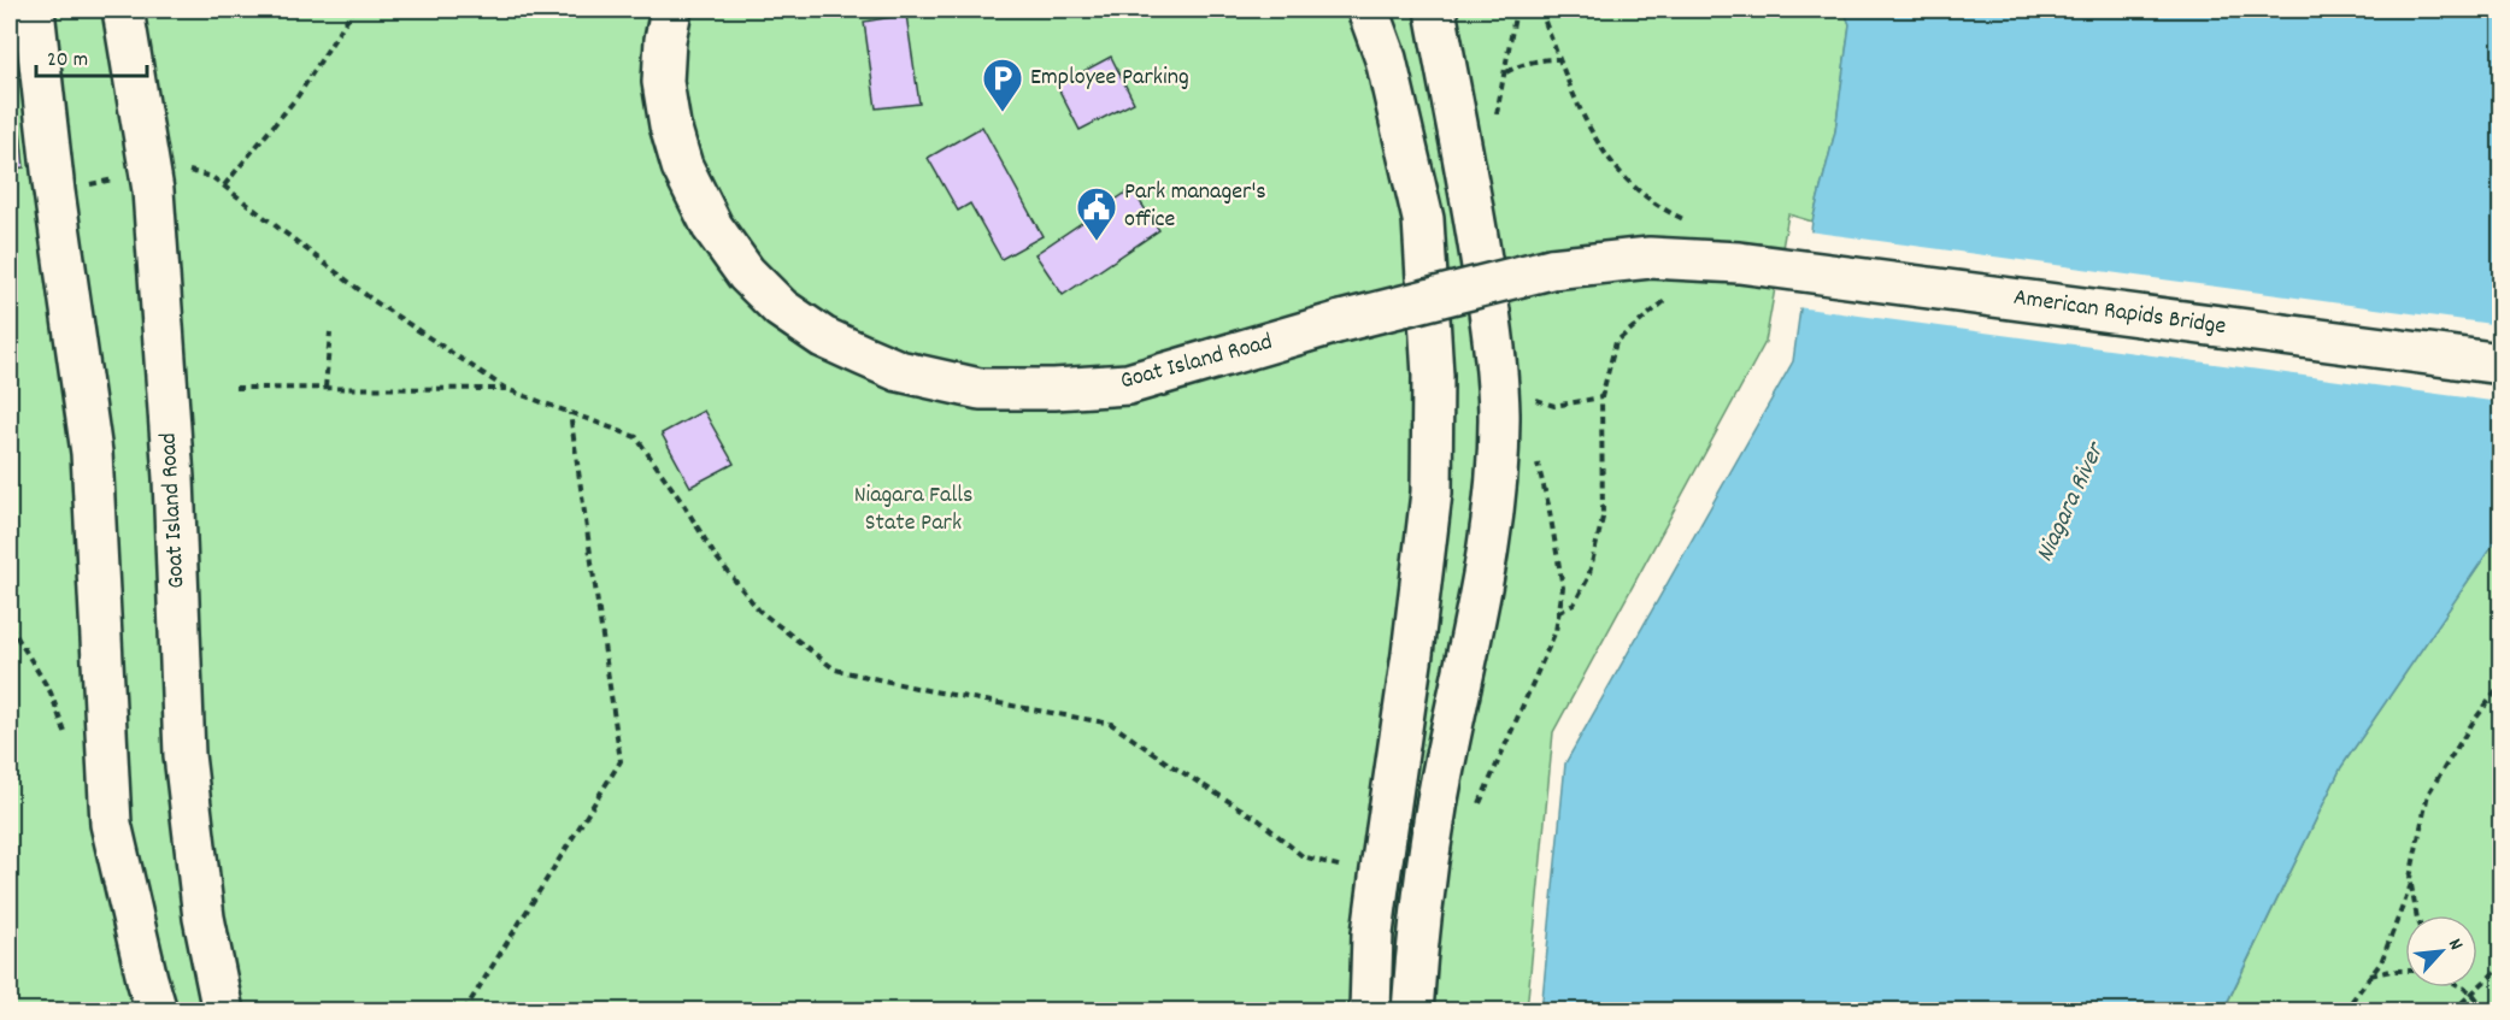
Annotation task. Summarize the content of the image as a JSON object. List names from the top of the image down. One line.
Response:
{"streets":{"street":["American Rapids Bridge","Goat Island Road"]},"crossings":[["American Rapids Bridge","Goat Island Road"]],"water":["Niagara River"],"parks":["Niagara Falls State Park"],"places":{"parking":["Employee Parking"],"public building":["Park manager's office"]},"scale_bar":"20 m","north":"top right"}
